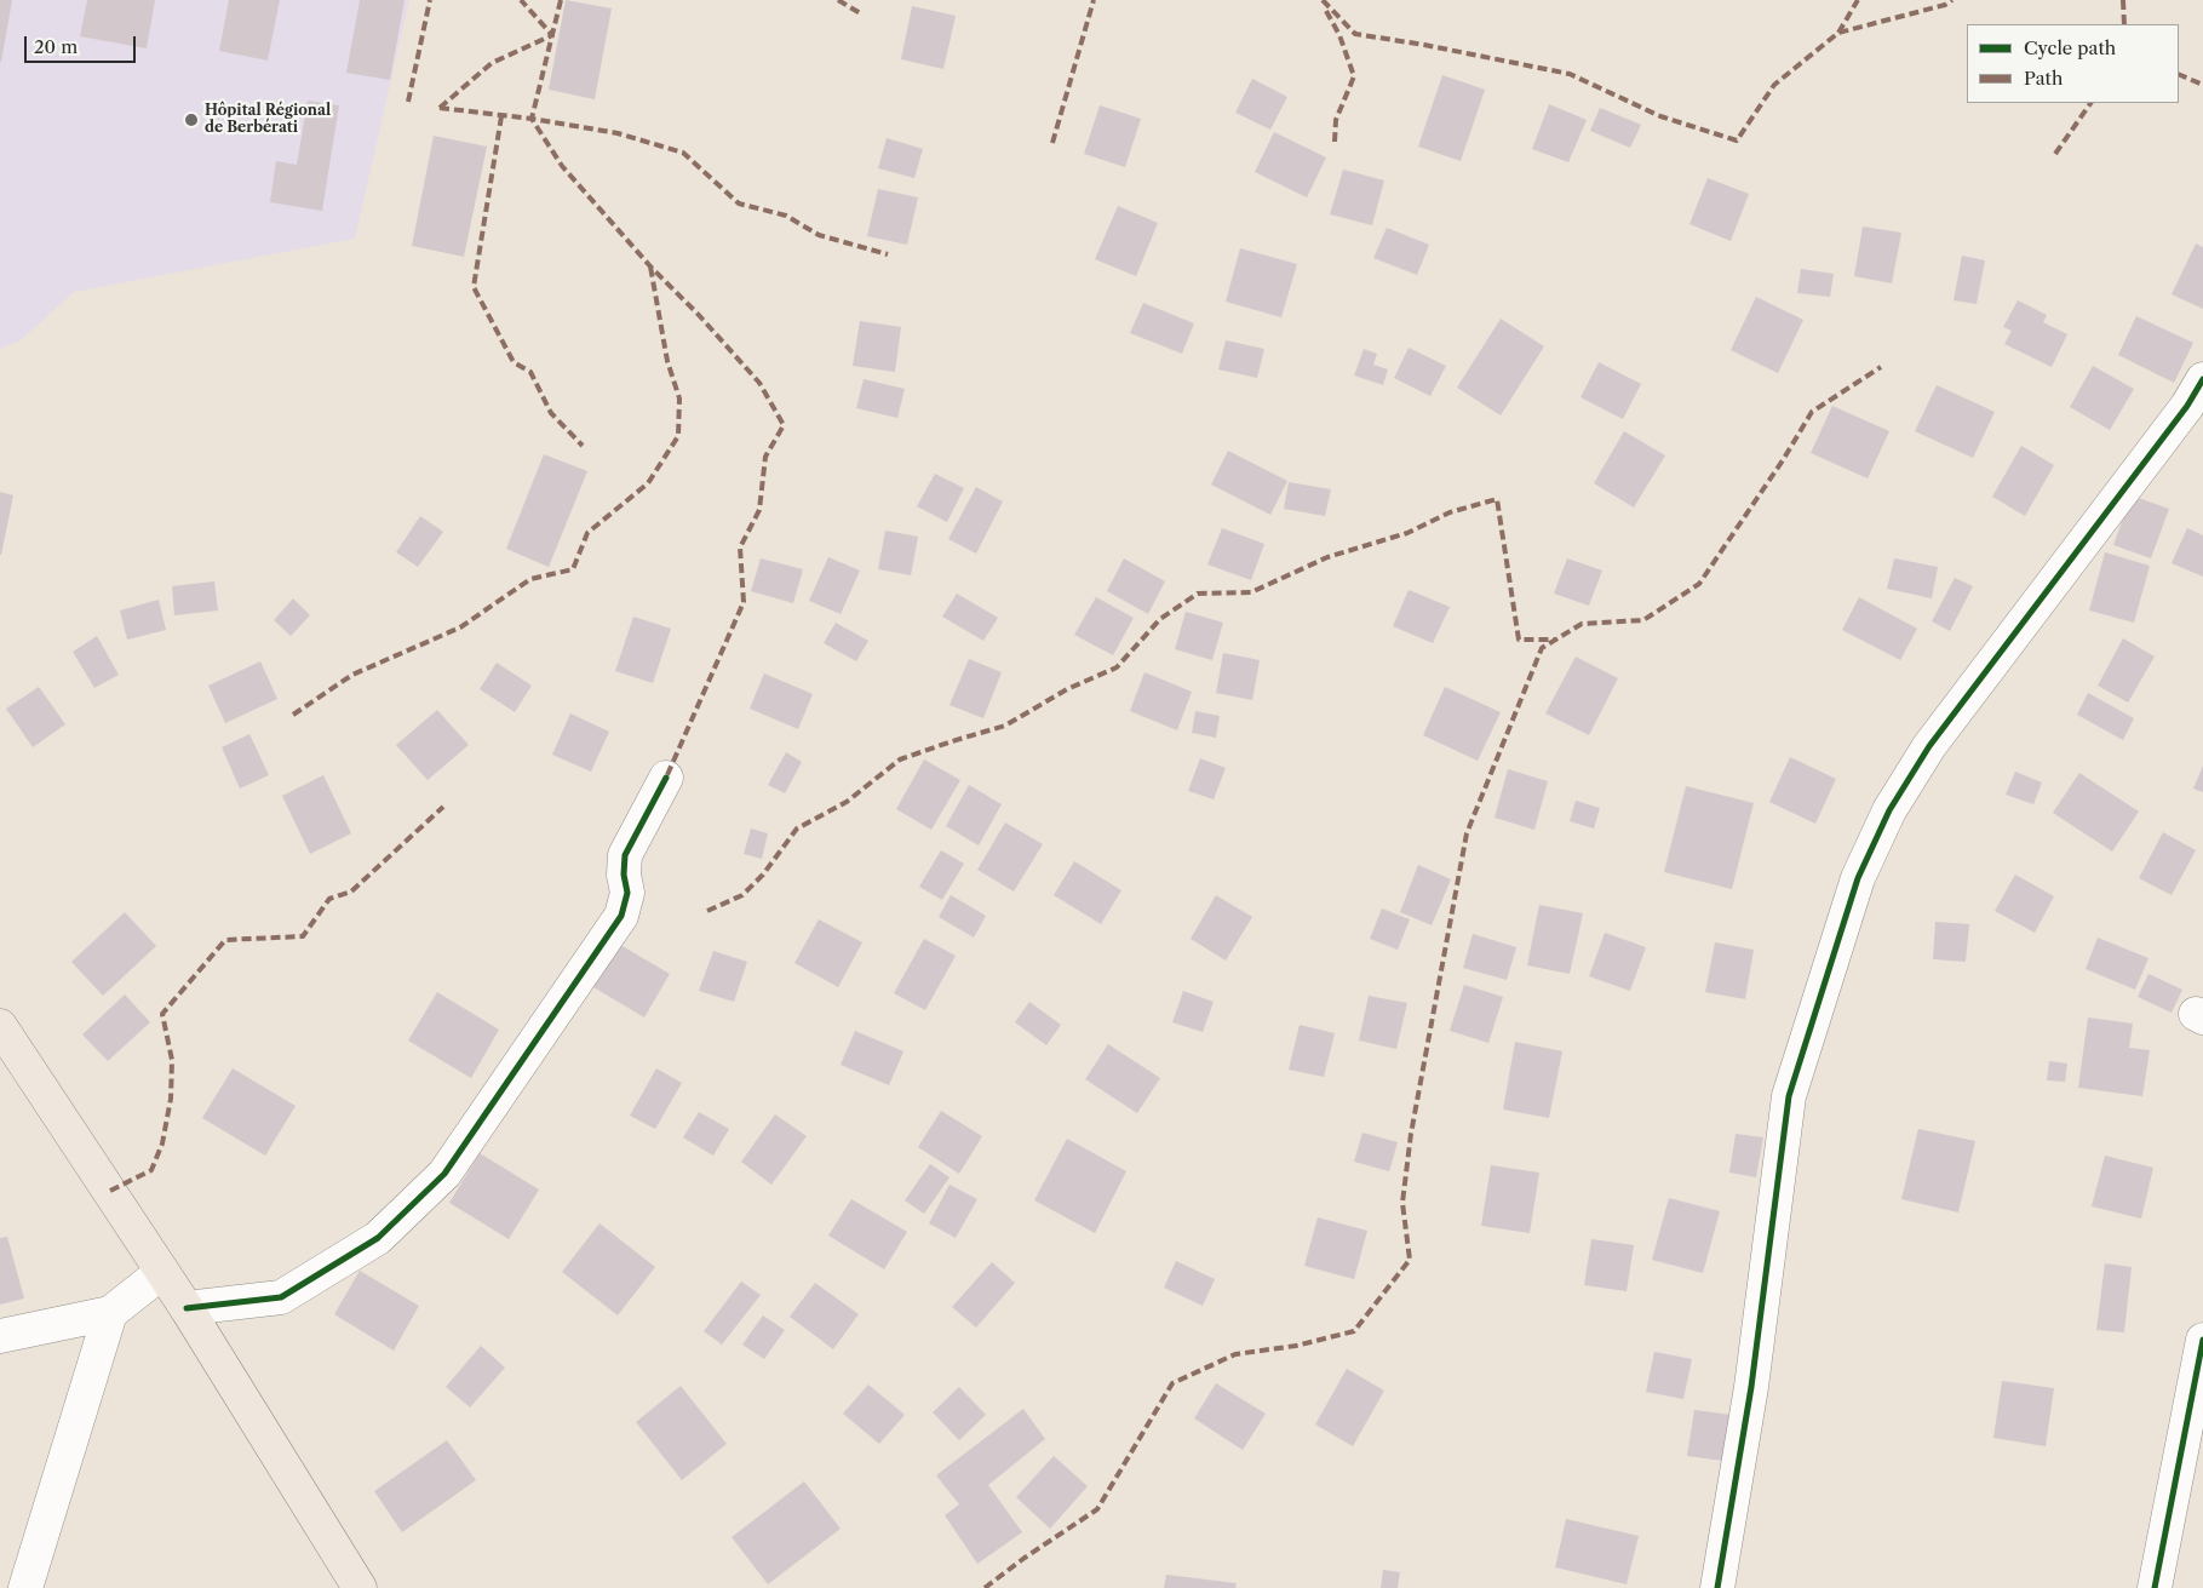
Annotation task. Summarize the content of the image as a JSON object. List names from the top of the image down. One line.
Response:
{"places":["Hôpital Régional de Berbérati"],"legend":["Cycle path","Path"],"scale_bar":"20 m"}
